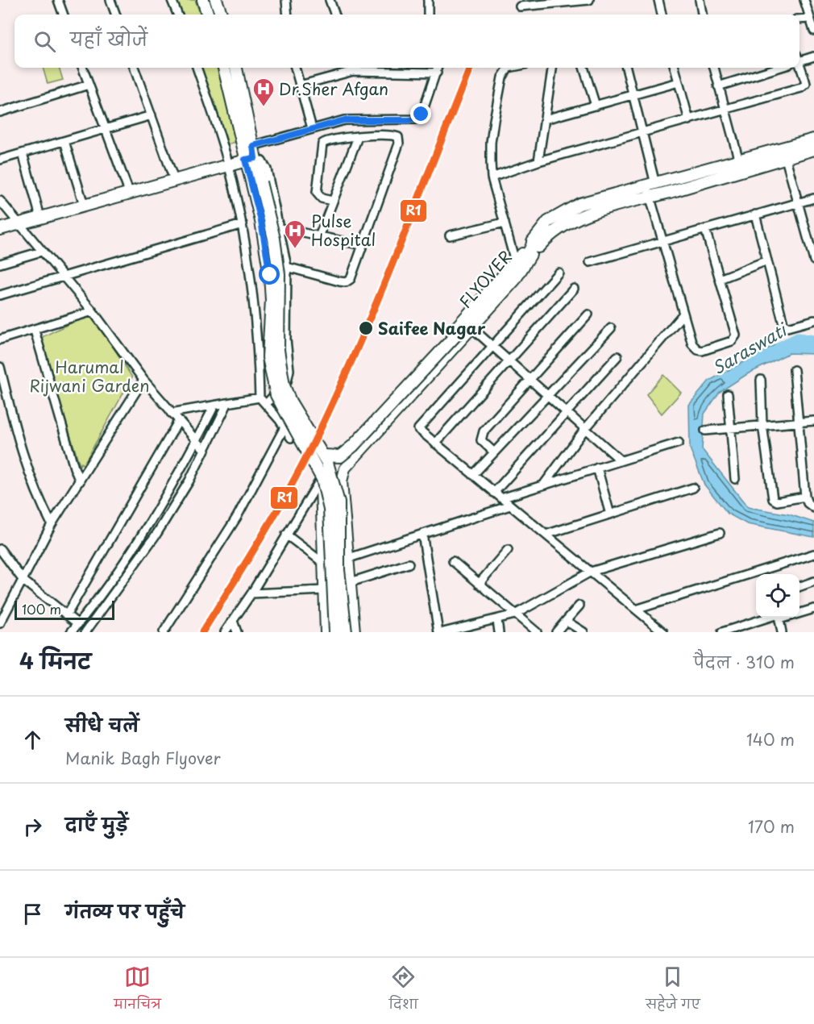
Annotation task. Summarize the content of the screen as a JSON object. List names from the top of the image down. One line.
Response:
{"streets":{"main road":["FLYOVER"]},"water":["Saraswati"],"parks":["Harumal Rijwani Garden"],"places":{"hospital":["Dr.Sher Afgan","Pulse Hospital"],"other":["Saifee Nagar"]},"lines":["transit line R1"],"scale_bar":"100 m","page":{"search":"यहाँ खोजें","scale":"100 m","heading":["4 मिनट","पैदल · 310 m"],"list":[["सीधे चलें","Manik Bagh Flyover","140 m"],["दाएँ मुड़ें","170 m"],"गंतव्य पर पहुँचे"],"nav":["मानचित्र","दिशा","सहेजे गए"]}}
